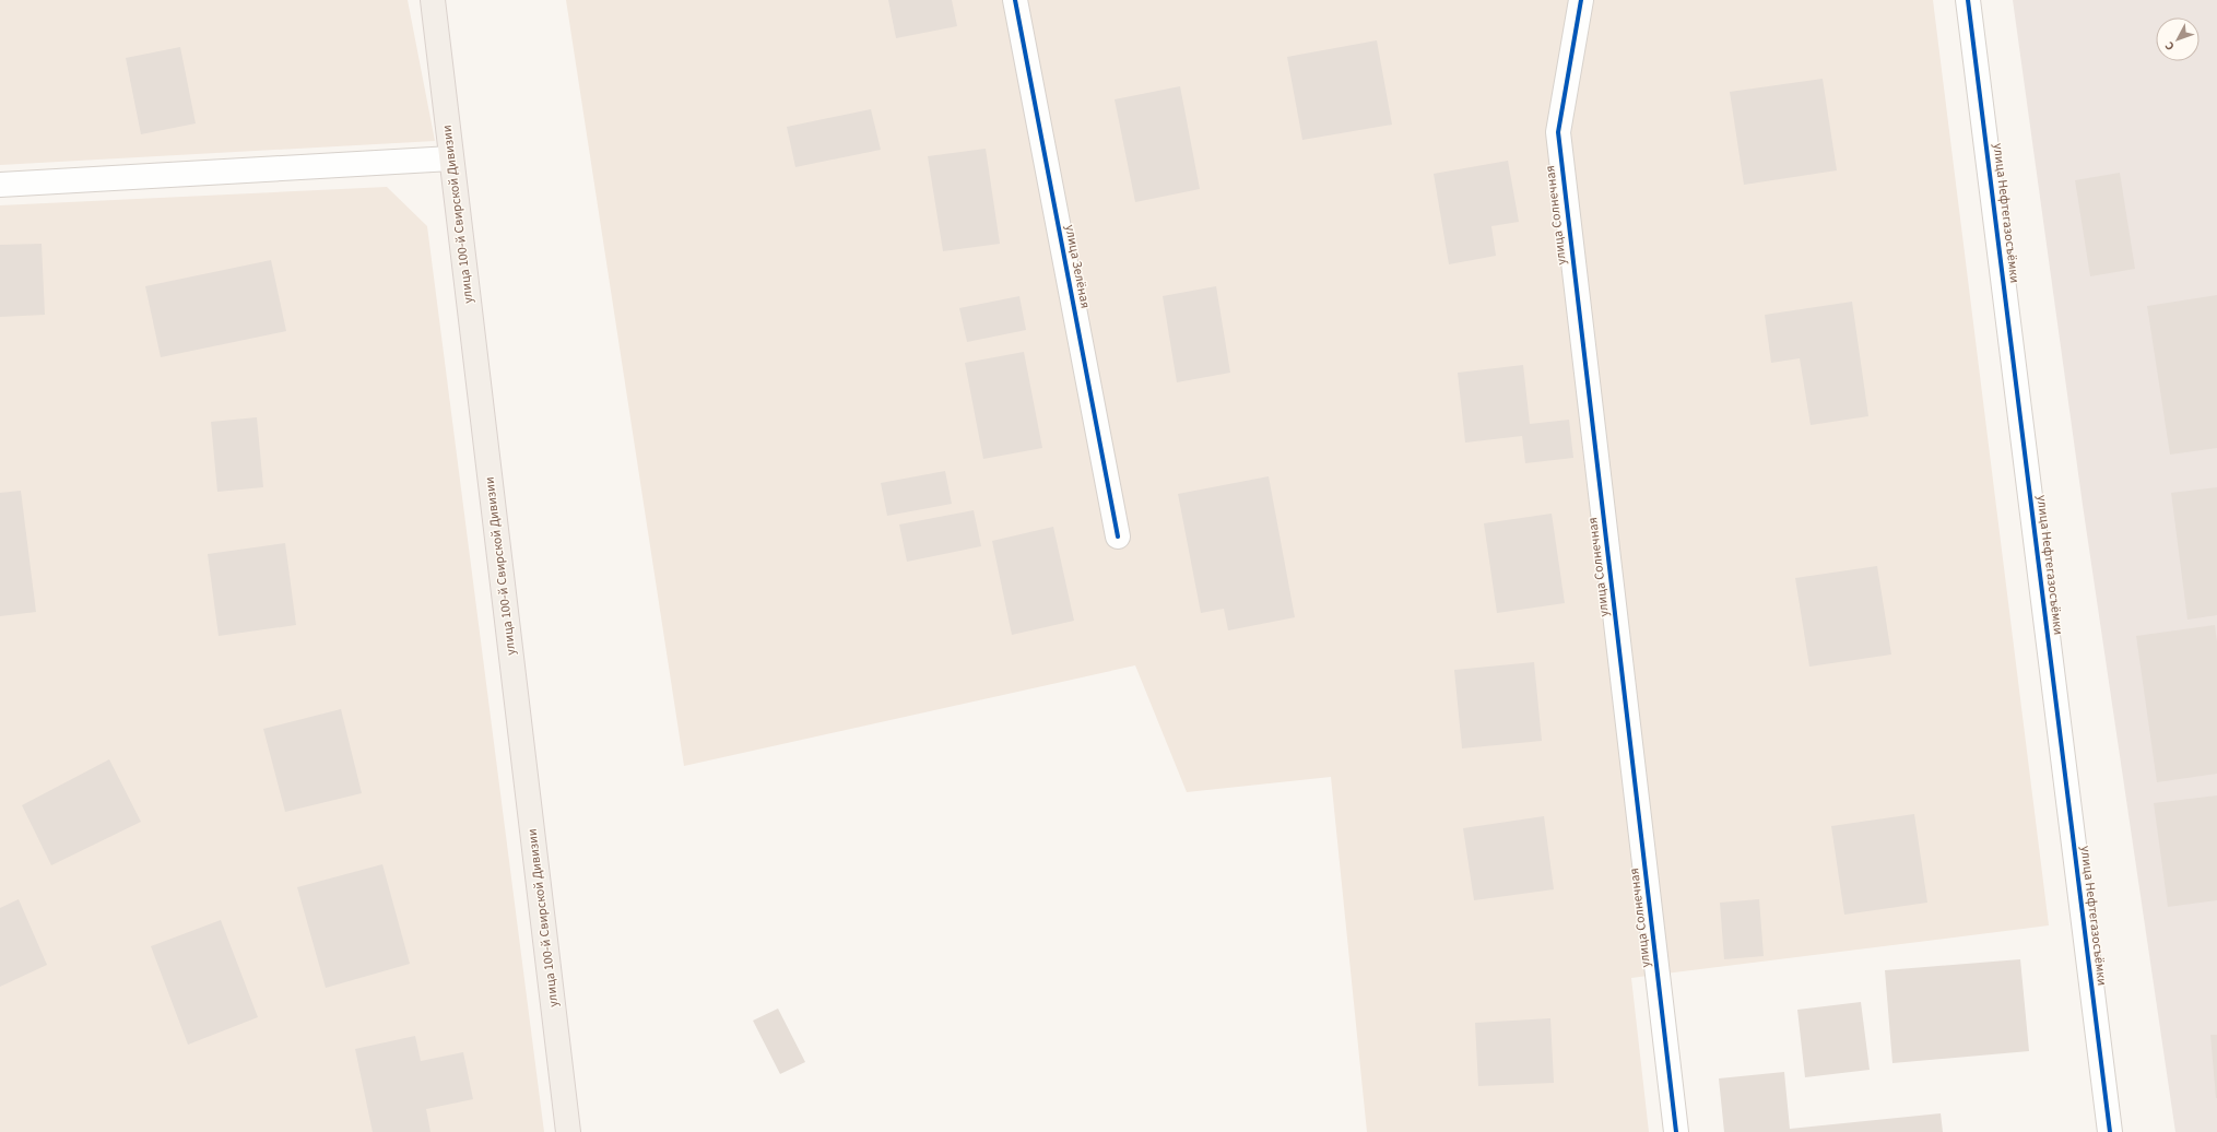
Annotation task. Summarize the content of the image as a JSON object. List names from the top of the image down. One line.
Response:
{"streets":{"main road":["улица 100-й Свирской Дивизии"],"street":["улица Нефтегазосъёмки","улица Солнечная","улица Зелёная"]},"north":"bottom left"}
